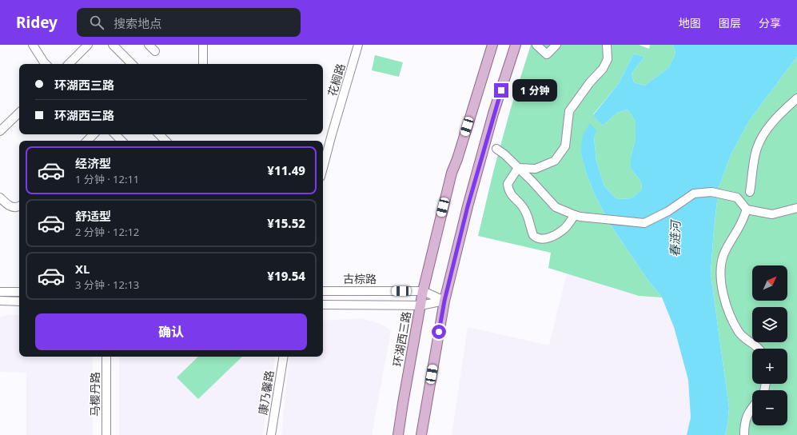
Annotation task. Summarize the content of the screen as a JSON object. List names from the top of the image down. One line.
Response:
{"streets":{"main road":["环湖西三路"],"street":["花榈路","古棕路","康乃馨路","马樱丹路"]},"crossings":[["古棕路","环湖西三路"]],"water":["春涟河"],"north":"top right","page":{"header":"Ridey","search":"搜索地点","nav":["地图","图层","分享"],"banner":["环湖西三路","环湖西三路"],"bubble":"1 分钟","list":[{"name":"经济型","note":"1 分钟 · 12:11","value":"¥11.49"},{"name":"舒适型","note":"2 分钟 · 12:12","value":"¥15.52"},{"name":"XL","note":"3 分钟 · 12:13","value":"¥19.54"}],"map_buttons":["+","−"],"buttons":"确认"}}
